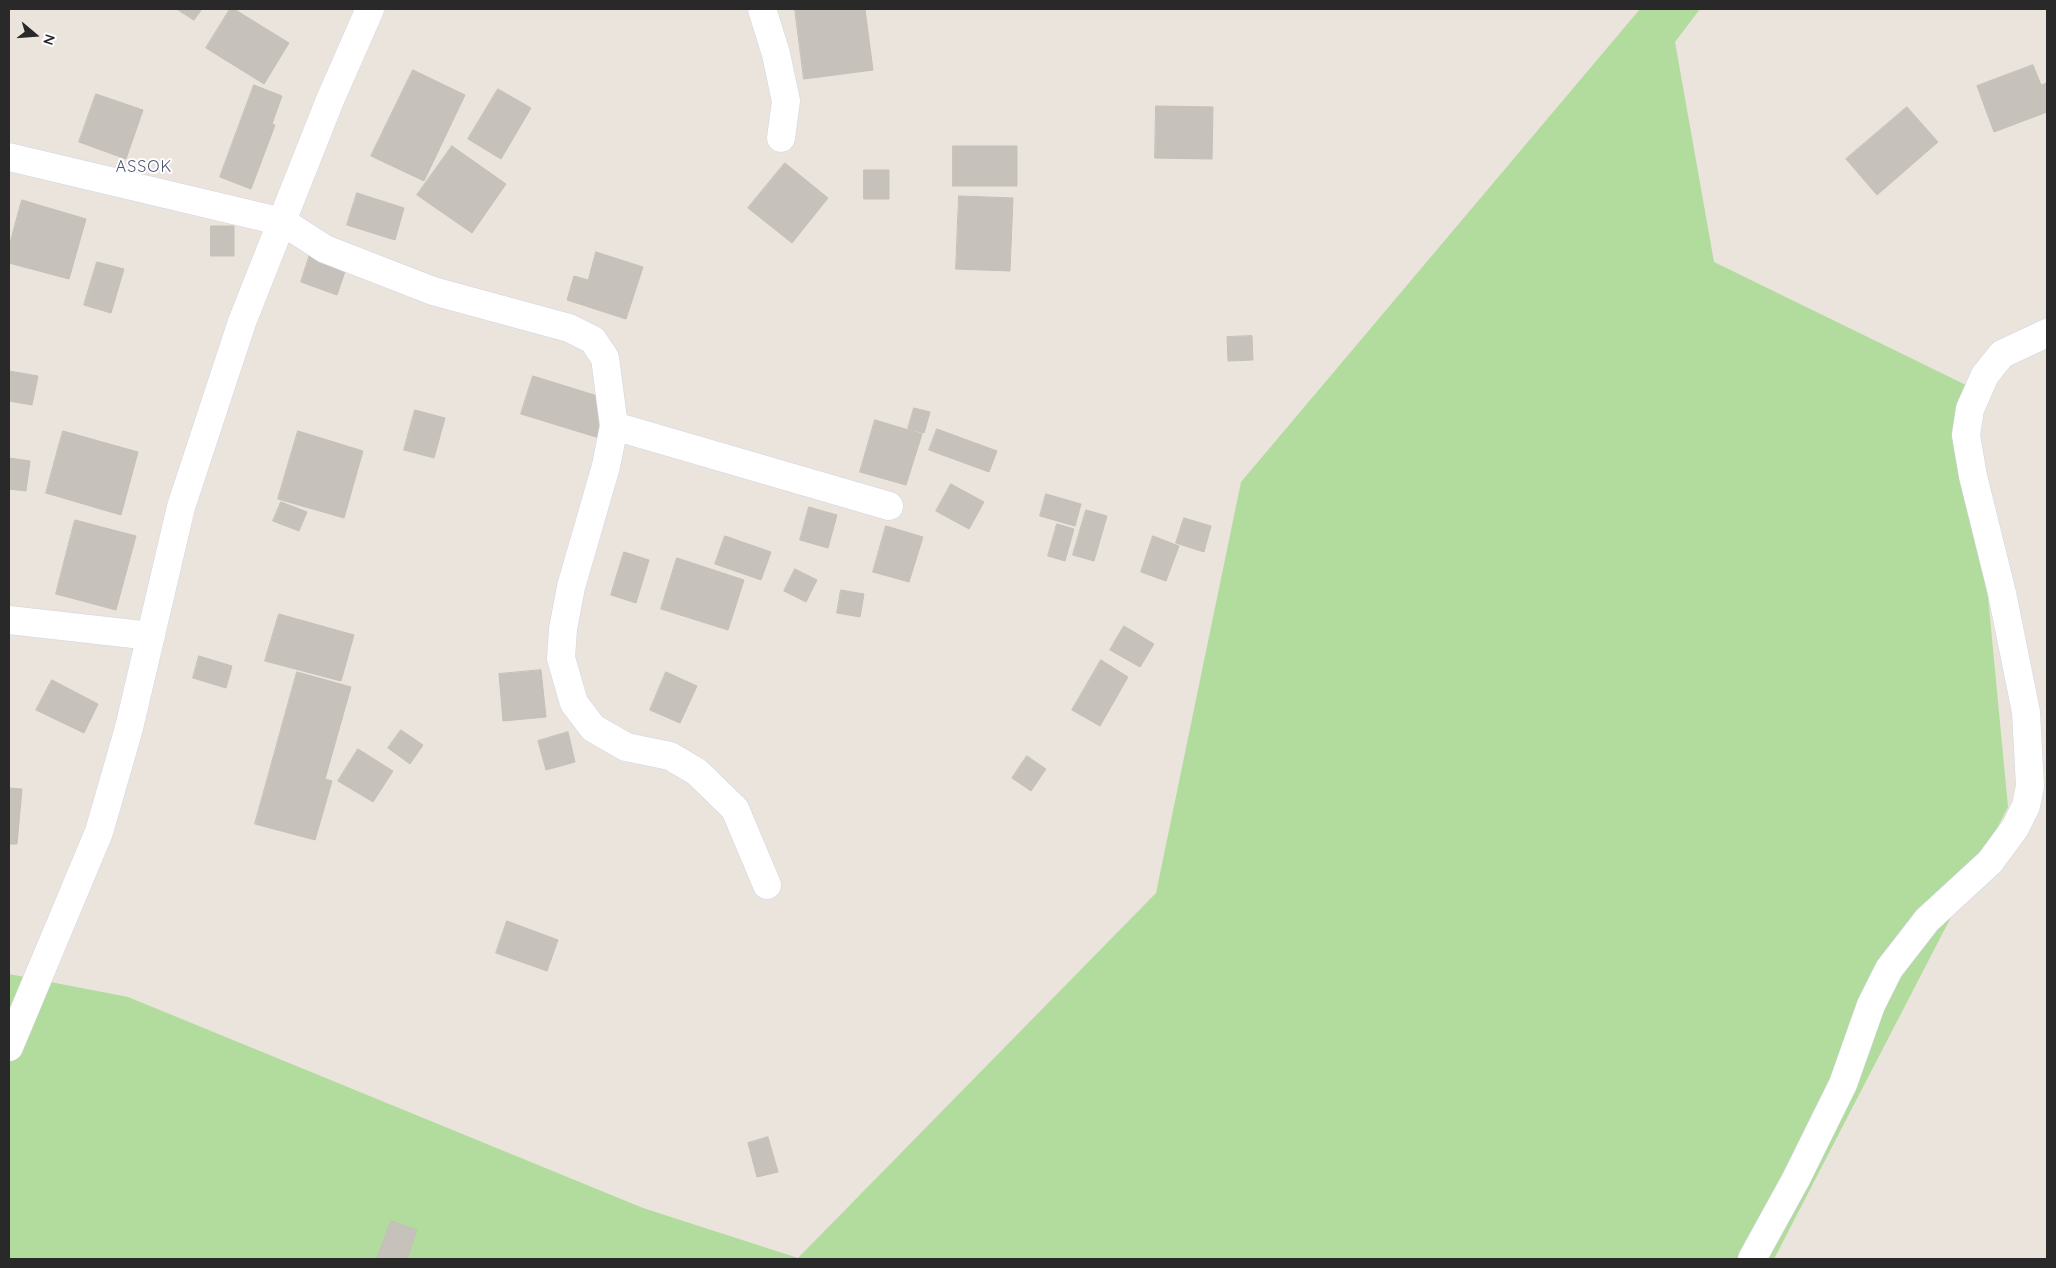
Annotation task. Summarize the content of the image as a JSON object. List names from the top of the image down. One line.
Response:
{"districts":["ASSOK"],"north":"right"}
